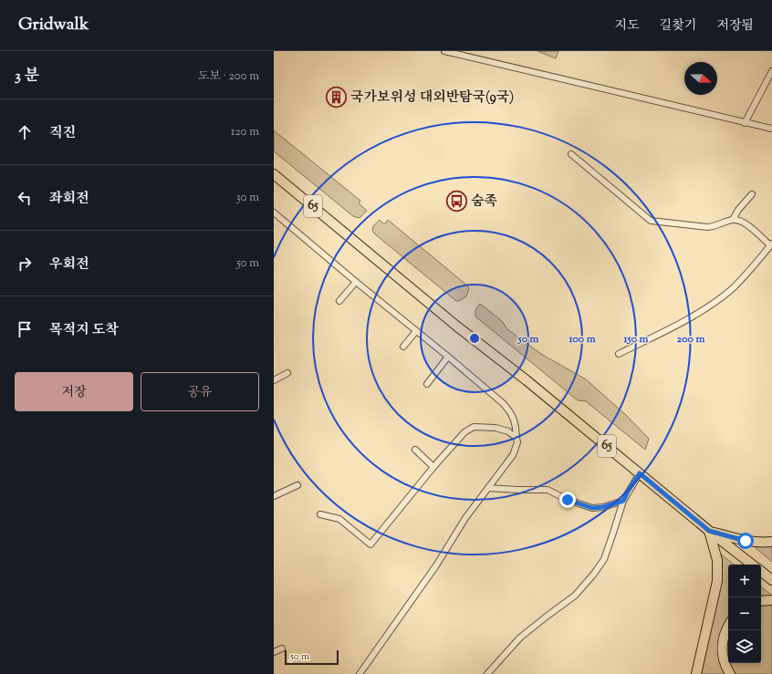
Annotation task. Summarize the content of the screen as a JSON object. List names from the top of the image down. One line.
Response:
{"streets":{"main road":["65"]},"places":{"building":["국가보위성 대외반탐국(9국)"],"bus stop":["숨족"]},"scale_bar":"50 m","north":"right","page":{"header":"Gridwalk","nav":["지도","길찾기","저장됨"],"heading":["3 분","도보 · 200 m"],"list":[["직진","120 m"],["좌회전","30 m"],["우회전","50 m"],"목적지 도착"],"buttons":["저장","공유"],"map_buttons":["+","−"],"scale":"50 m"},"rings":["50 m","100 m","150 m","200 m"]}
